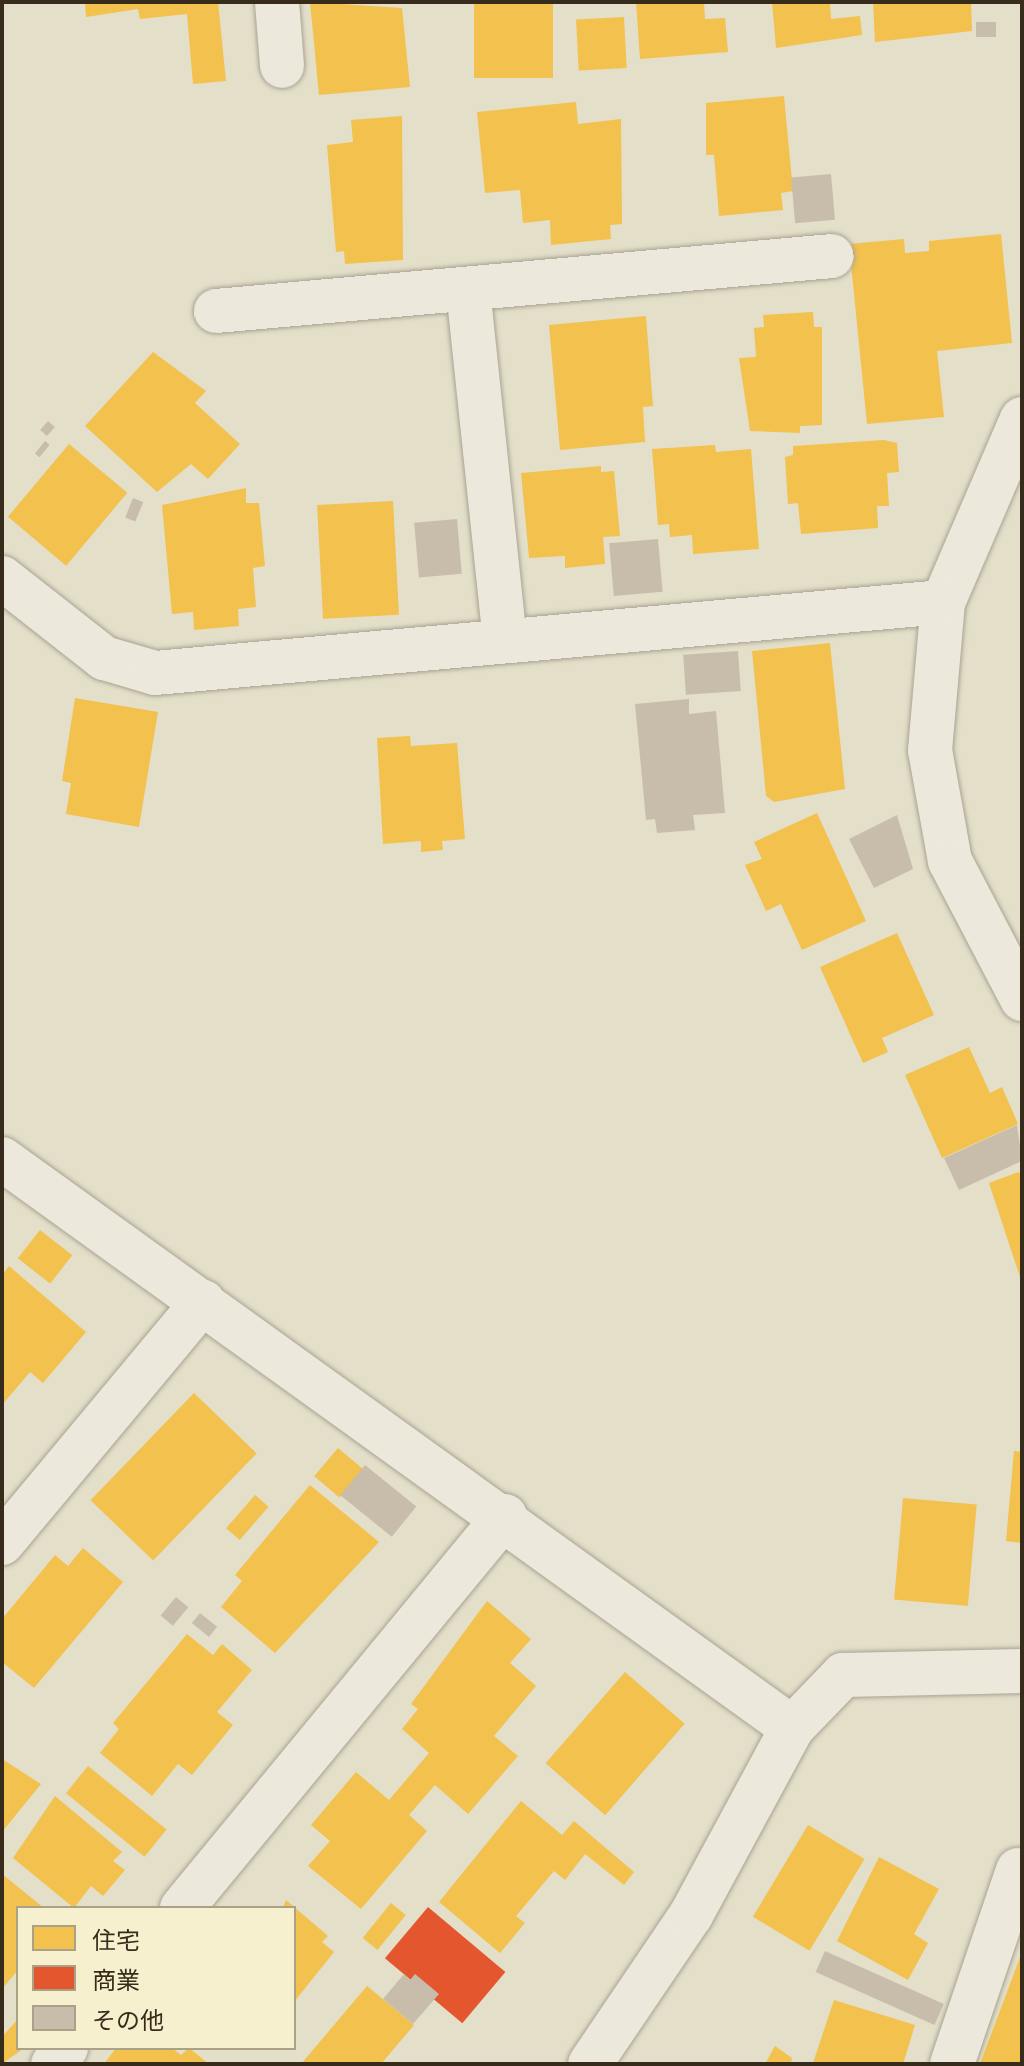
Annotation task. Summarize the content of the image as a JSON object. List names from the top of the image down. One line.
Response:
{"legend":["住宅","商業","その他"]}
